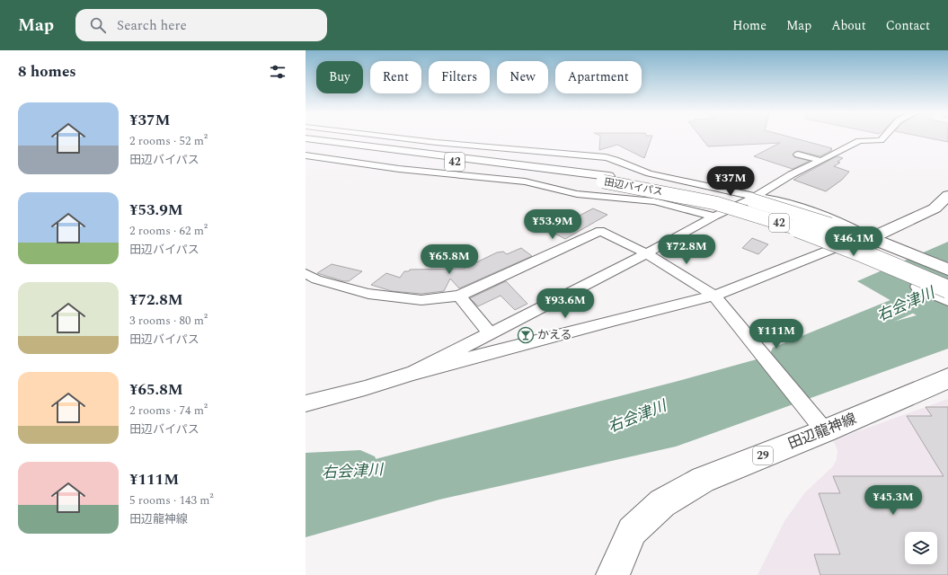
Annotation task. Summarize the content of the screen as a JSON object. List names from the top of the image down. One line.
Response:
{"streets":{"main road":["42","田辺バイパス","田辺龍神線","29"]},"water":["右会津川"],"places":{"bar":["かえる"]},"page":{"header":"Map","search":"Search here","nav":["Home","Map","About","Contact"],"heading":"8 homes","chip":["Buy","Rent","Filters","New","Apartment"],"list":[{"name":"¥37M","note":"2 rooms · 52 m² · 田辺バイパス"},{"name":"¥53.9M","note":"2 rooms · 62 m² · 田辺バイパス"},{"name":"¥72.8M","note":"3 rooms · 80 m² · 田辺バイパス"},{"name":"¥65.8M","note":"2 rooms · 74 m² · 田辺バイパス"},{"name":"¥111M","note":"5 rooms · 143 m² · 田辺龍神線"}],"price":["¥37M","¥53.9M","¥46.1M","¥72.8M","¥65.8M","¥93.6M","¥111M","¥45.3M"]}}
